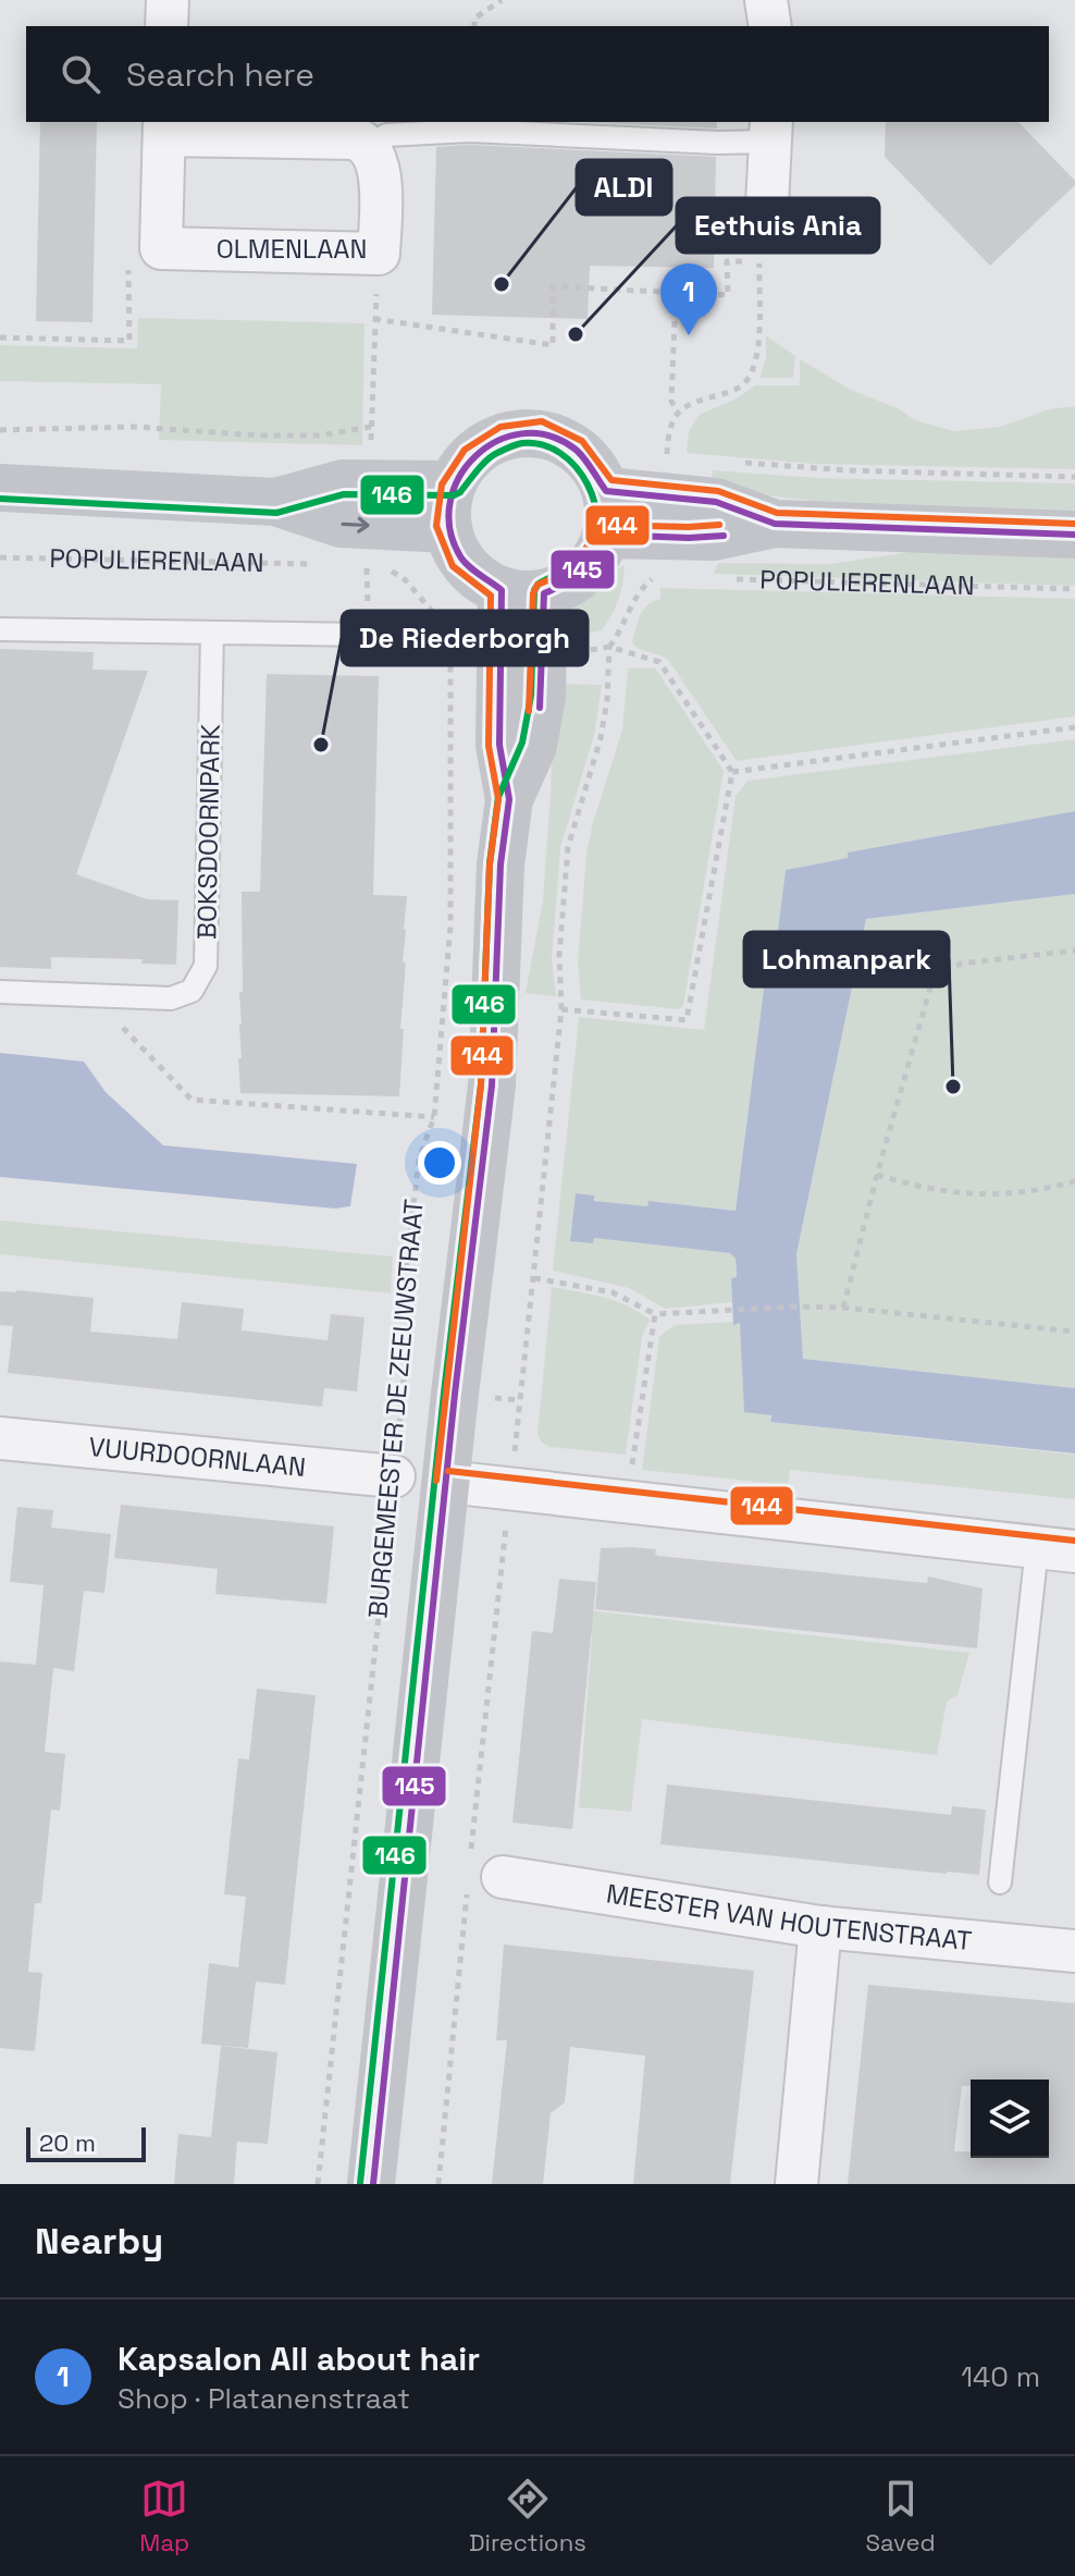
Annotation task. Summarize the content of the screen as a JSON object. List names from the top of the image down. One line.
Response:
{"streets":{"street":["OLMENLAAN","POPULIERENLAAN","BURGEMEESTER DE ZEEUWSTRAAT","VUURDOORNLAAN","MEESTER VAN HOUTENSTRAAT"],"lane":["BOKSDOORNPARK"]},"crossings":[["POPULIERENLAAN","BURGEMEESTER DE ZEEUWSTRAAT"],["BURGEMEESTER DE ZEEUWSTRAAT","VUURDOORNLAAN"]],"places":["ALDI","Eethuis Ania","De Riederborgh","Lohmanpark"],"lines":["transit line 144","transit line 145","transit line 146"],"scale_bar":"20 m","page":{"search":"Search here","pins":"1","scale":"20 m","heading":"Nearby","list":[{"mark":"1","name":"Kapsalon All about hair","note":"Shop · Platanenstraat","value":"140 m"}],"nav":["Map","Directions","Saved"]}}
